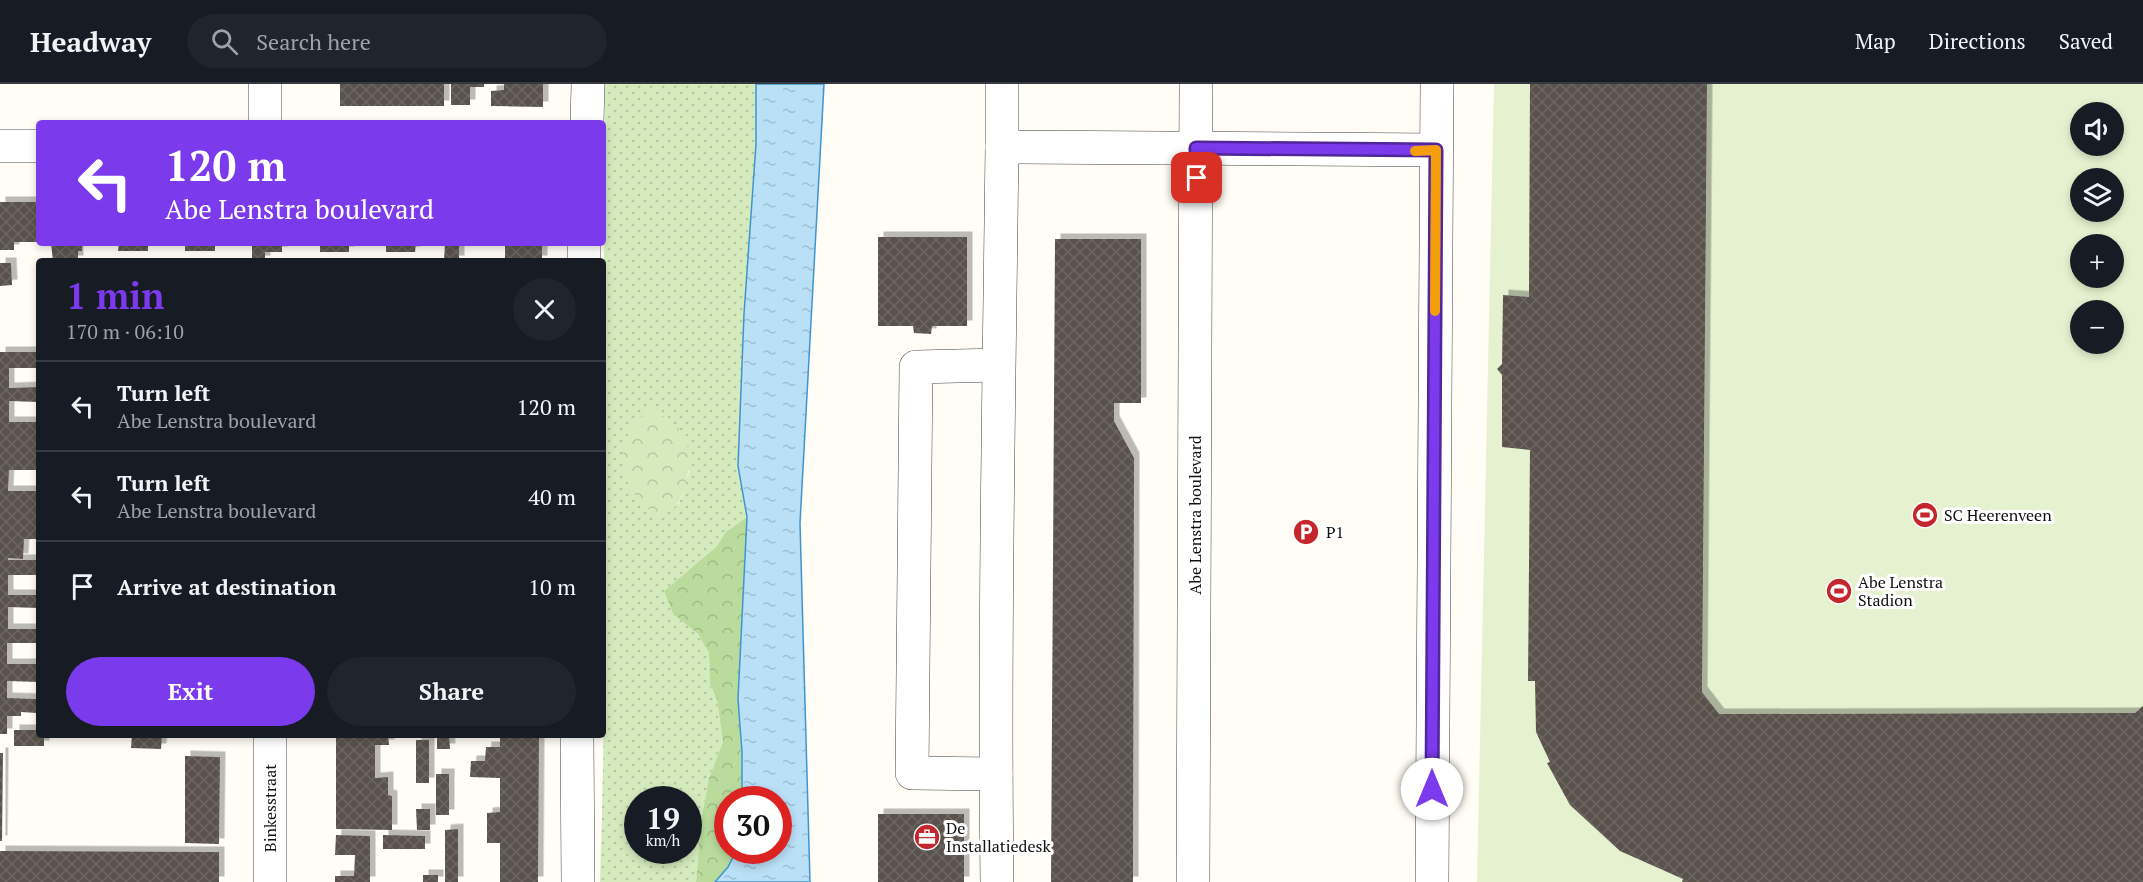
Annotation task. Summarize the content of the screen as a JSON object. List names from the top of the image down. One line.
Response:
{"streets":{"street":["Abe Lenstra boulevard","Binkesstraat"]},"places":{"sports":["SC Heerenveen","Abe Lenstra Stadion"],"parking":["P1"],"office":["De Installatiedesk"]},"page":{"header":"Headway","search":"Search here","nav":["Map","Directions","Saved"],"map_buttons":["+","−"],"turn":["120 m","Abe Lenstra boulevard"],"heading":["1 min","170 m · 06:10"],"list":[{"name":"Turn left","note":"Abe Lenstra boulevard","value":"120 m"},{"name":"Turn left","note":"Abe Lenstra boulevard","value":"40 m"},{"name":"Arrive at destination","value":"10 m"}],"buttons":["Exit","Share"],"speed":"19 km/h","limit":"30"}}
